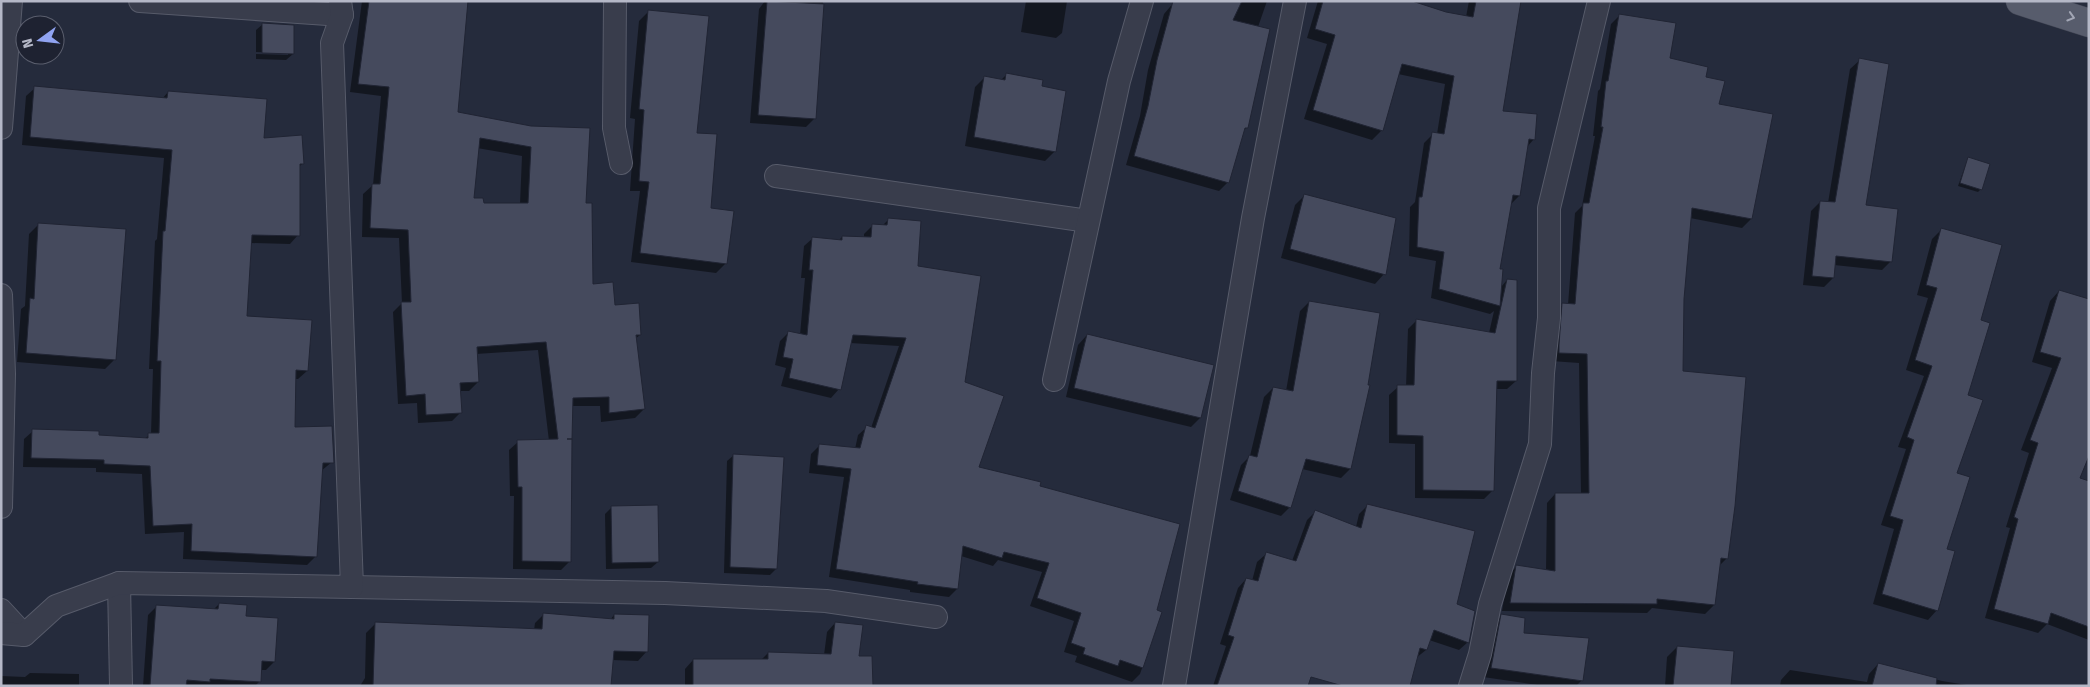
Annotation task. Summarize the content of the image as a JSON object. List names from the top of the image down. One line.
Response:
{"north":"left"}
